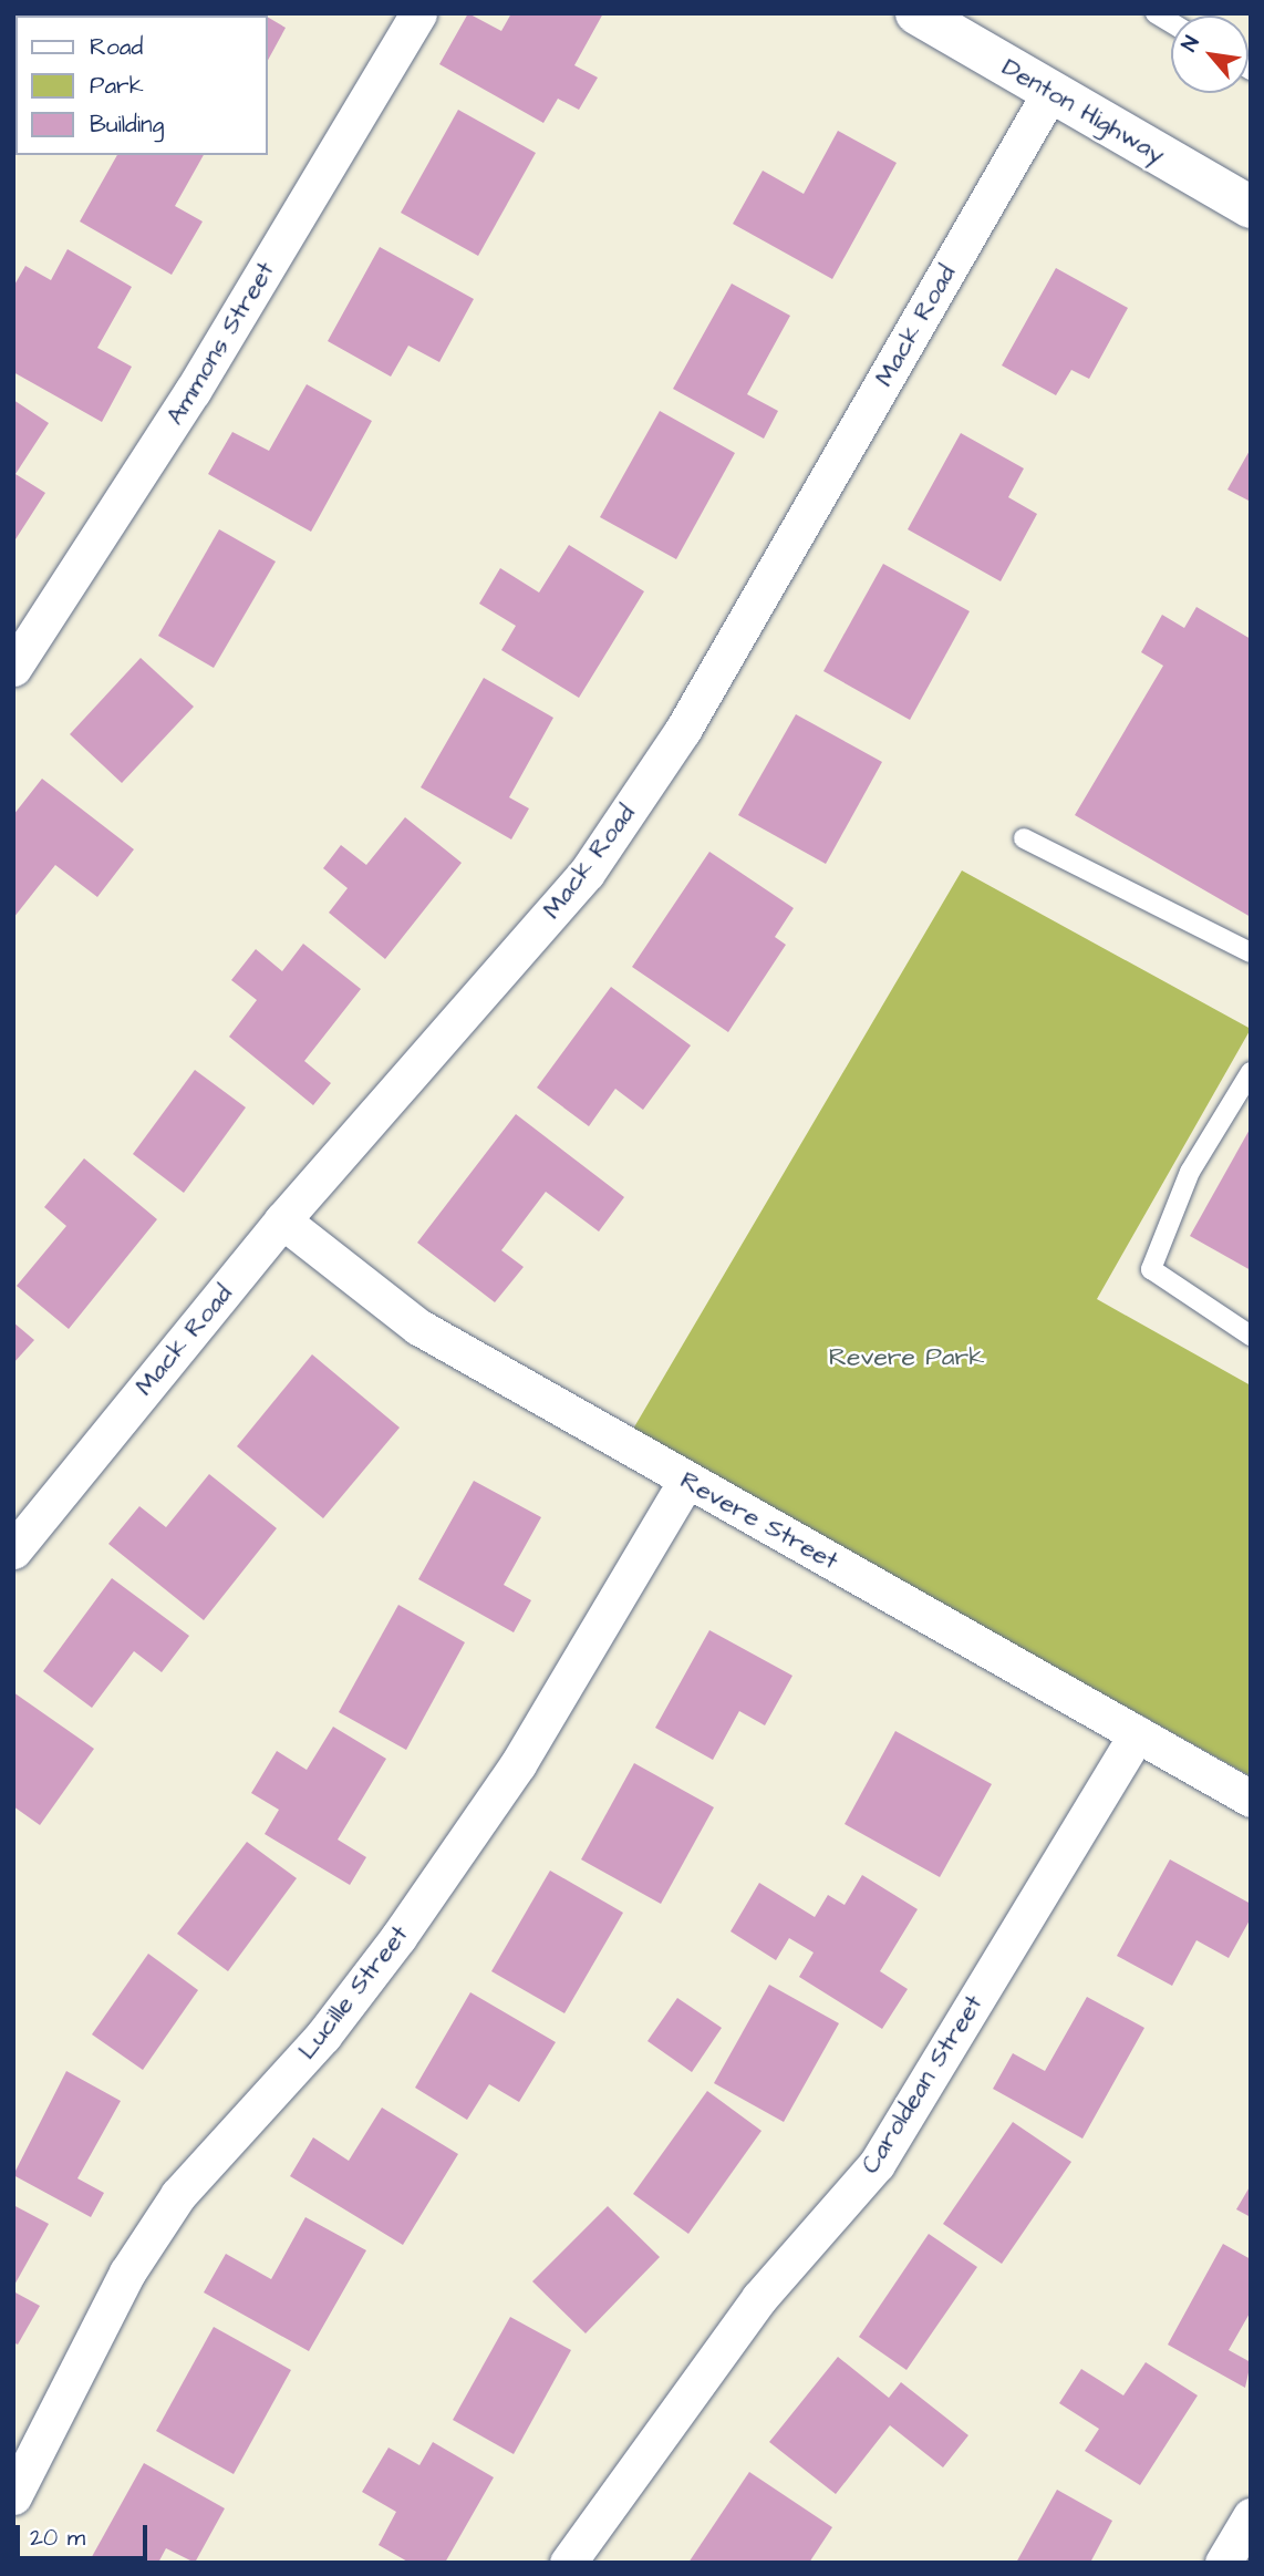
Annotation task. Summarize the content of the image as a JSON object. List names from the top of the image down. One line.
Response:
{"streets":{"main road":["Denton Highway"],"street":["Mack Road","Ammons Street","Revere Street","Lucille Street","Caroldean Street"]},"crossings":[["Denton Highway","Mack Road"],["Mack Road","Revere Street"],["Revere Street","Lucille Street"],["Revere Street","Caroldean Street"]],"parks":["Revere Park"],"legend":["Road","Park","Building"],"scale_bar":"20 m","north":"top left"}
